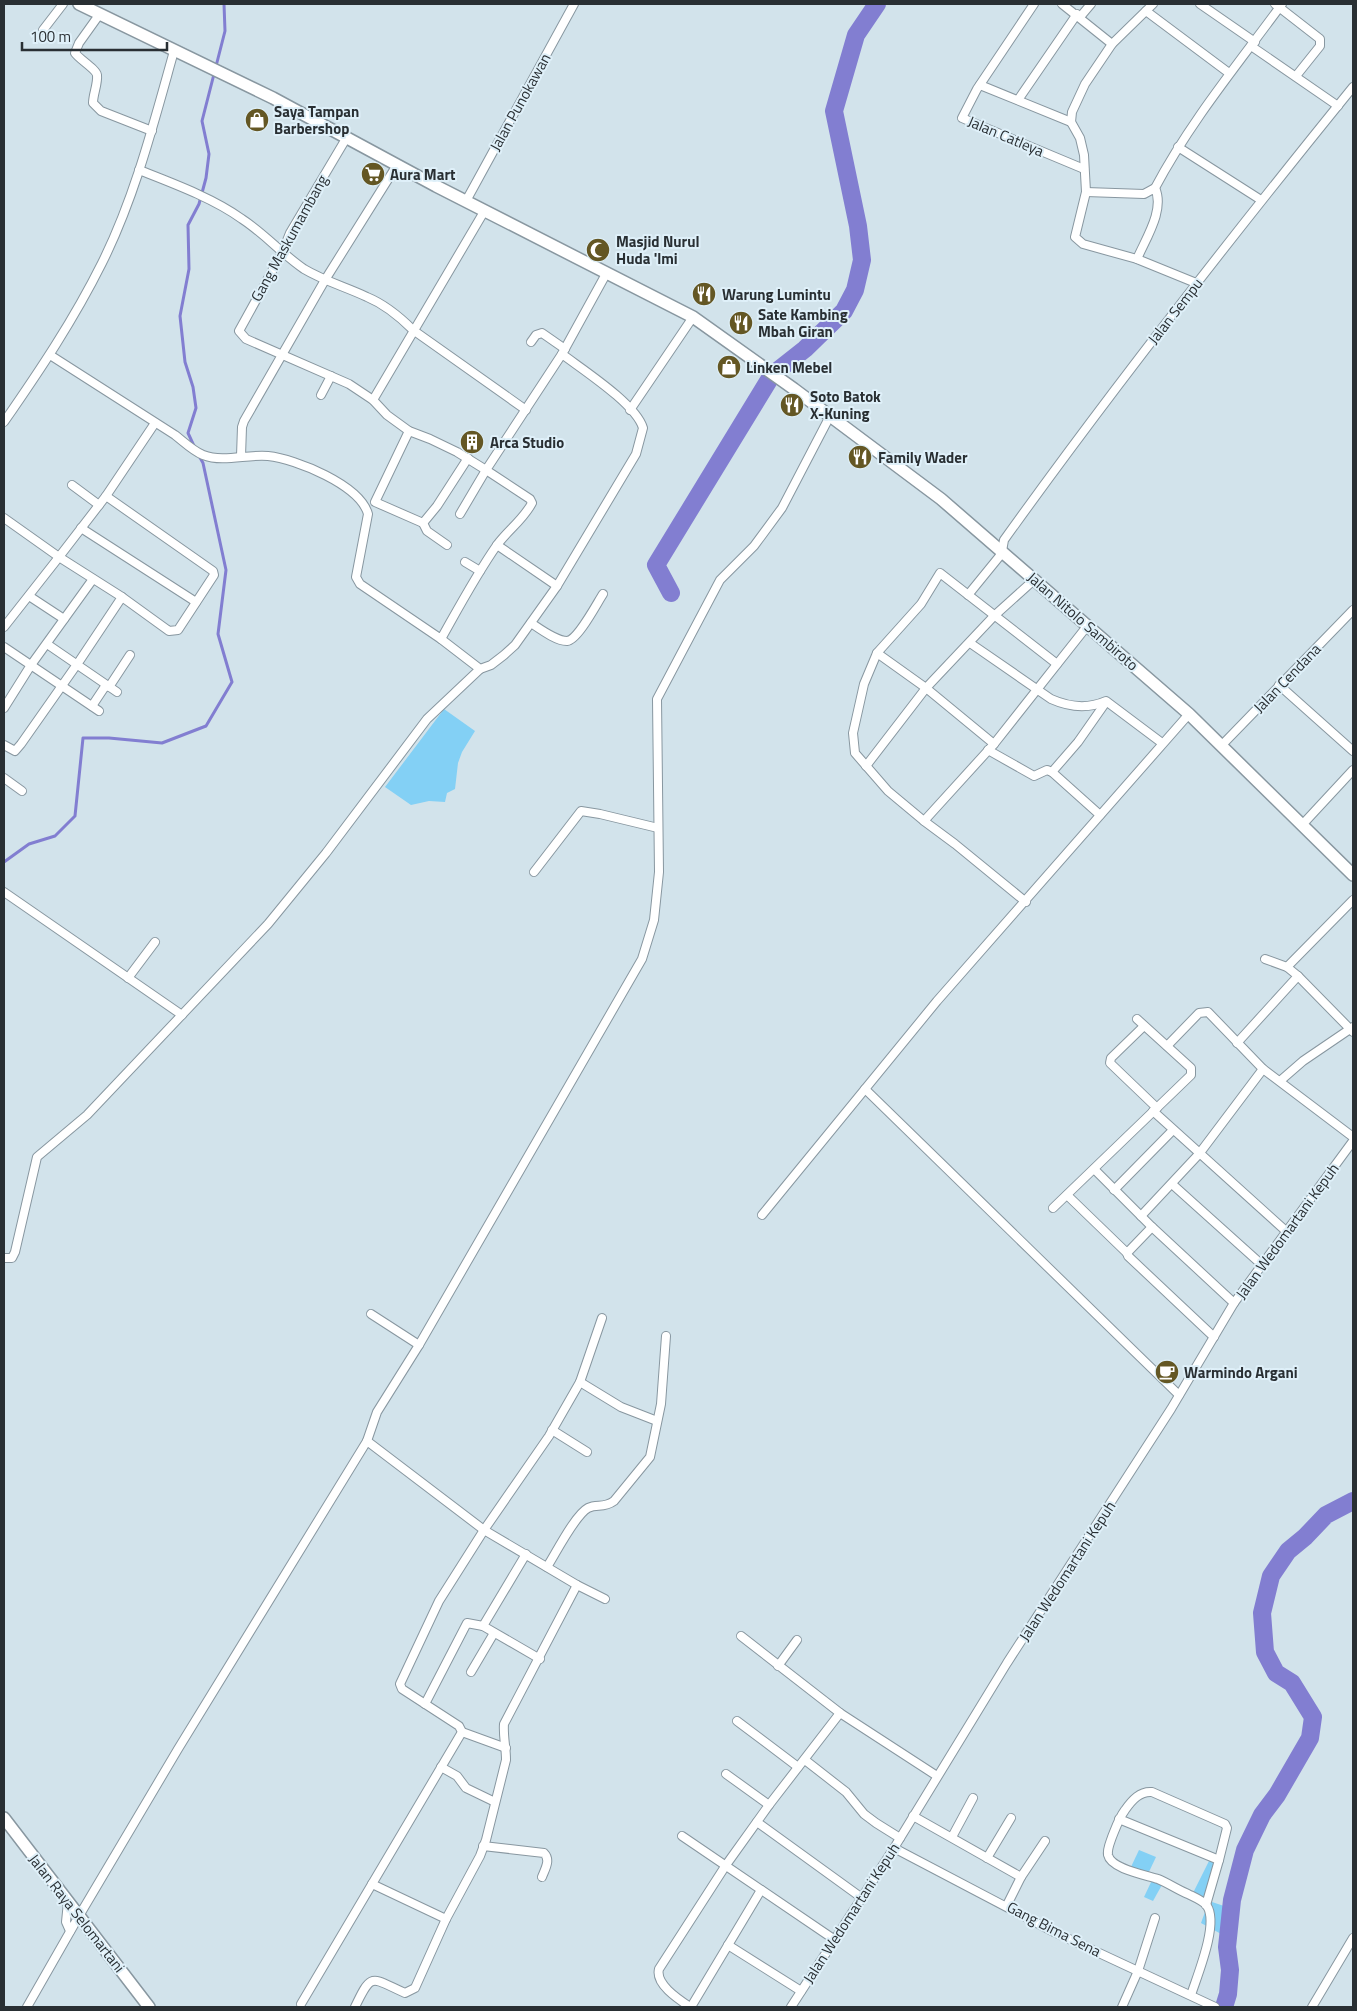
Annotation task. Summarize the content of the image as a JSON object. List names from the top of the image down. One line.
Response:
{"streets":{"street":["Jalan Punokawan","Jalan Catleya","Gang Maskumambang","Jalan Sempu","Jalan Nitolo Sambiroto","Jalan Cendana","Jalan Wedomartani Kepuh","Jalan Raya Selomartani","Gang Bima Sena"]},"crossings":[["Jalan Punokawan","Jalan Nitolo Sambiroto"],["Gang Maskumambang","Jalan Nitolo Sambiroto"],["Jalan Sempu","Jalan Nitolo Sambiroto"],["Jalan Nitolo Sambiroto","Jalan Cendana"],["Jalan Wedomartani Kepuh","Gang Bima Sena"]],"places":{"shop":["Saya Tampan Barbershop","Linken Mebel"],"supermarket":["Aura Mart"],"mosque":["Masjid Nurul Huda 'lmi"],"restaurant":["Warung Lumintu","Sate Kambing Mbah Giran","Soto Batok X-Kuning","Family Wader"],"building":["Arca Studio"],"cafe":["Warmindo Argani"]},"scale_bar":"100 m"}
